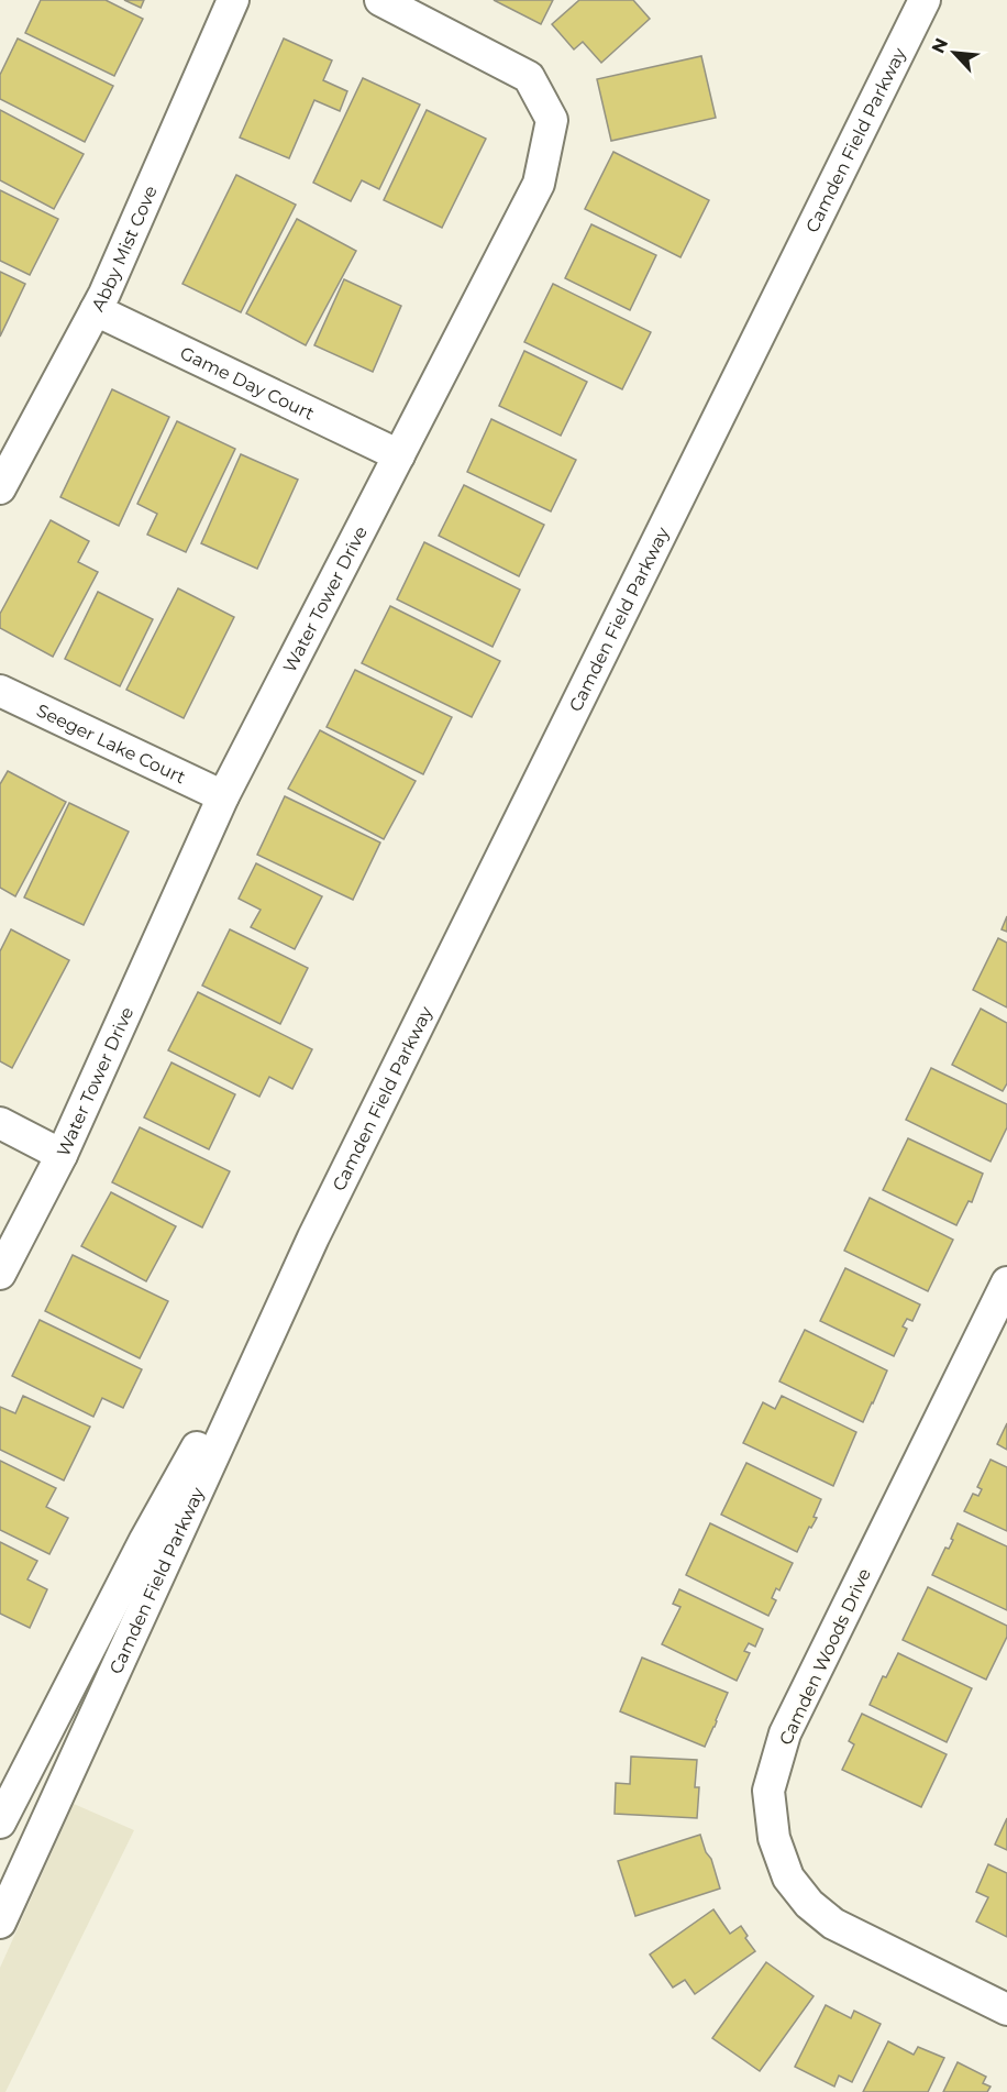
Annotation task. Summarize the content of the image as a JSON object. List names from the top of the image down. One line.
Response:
{"streets":{"street":["Camden Field Parkway","Abby Mist Cove","Game Day Court","Water Tower Drive","Seeger Lake Court","Camden Woods Drive"]},"crossings":[["Abby Mist Cove","Game Day Court"],["Game Day Court","Water Tower Drive"],["Water Tower Drive","Seeger Lake Court"]],"north":"top left"}
